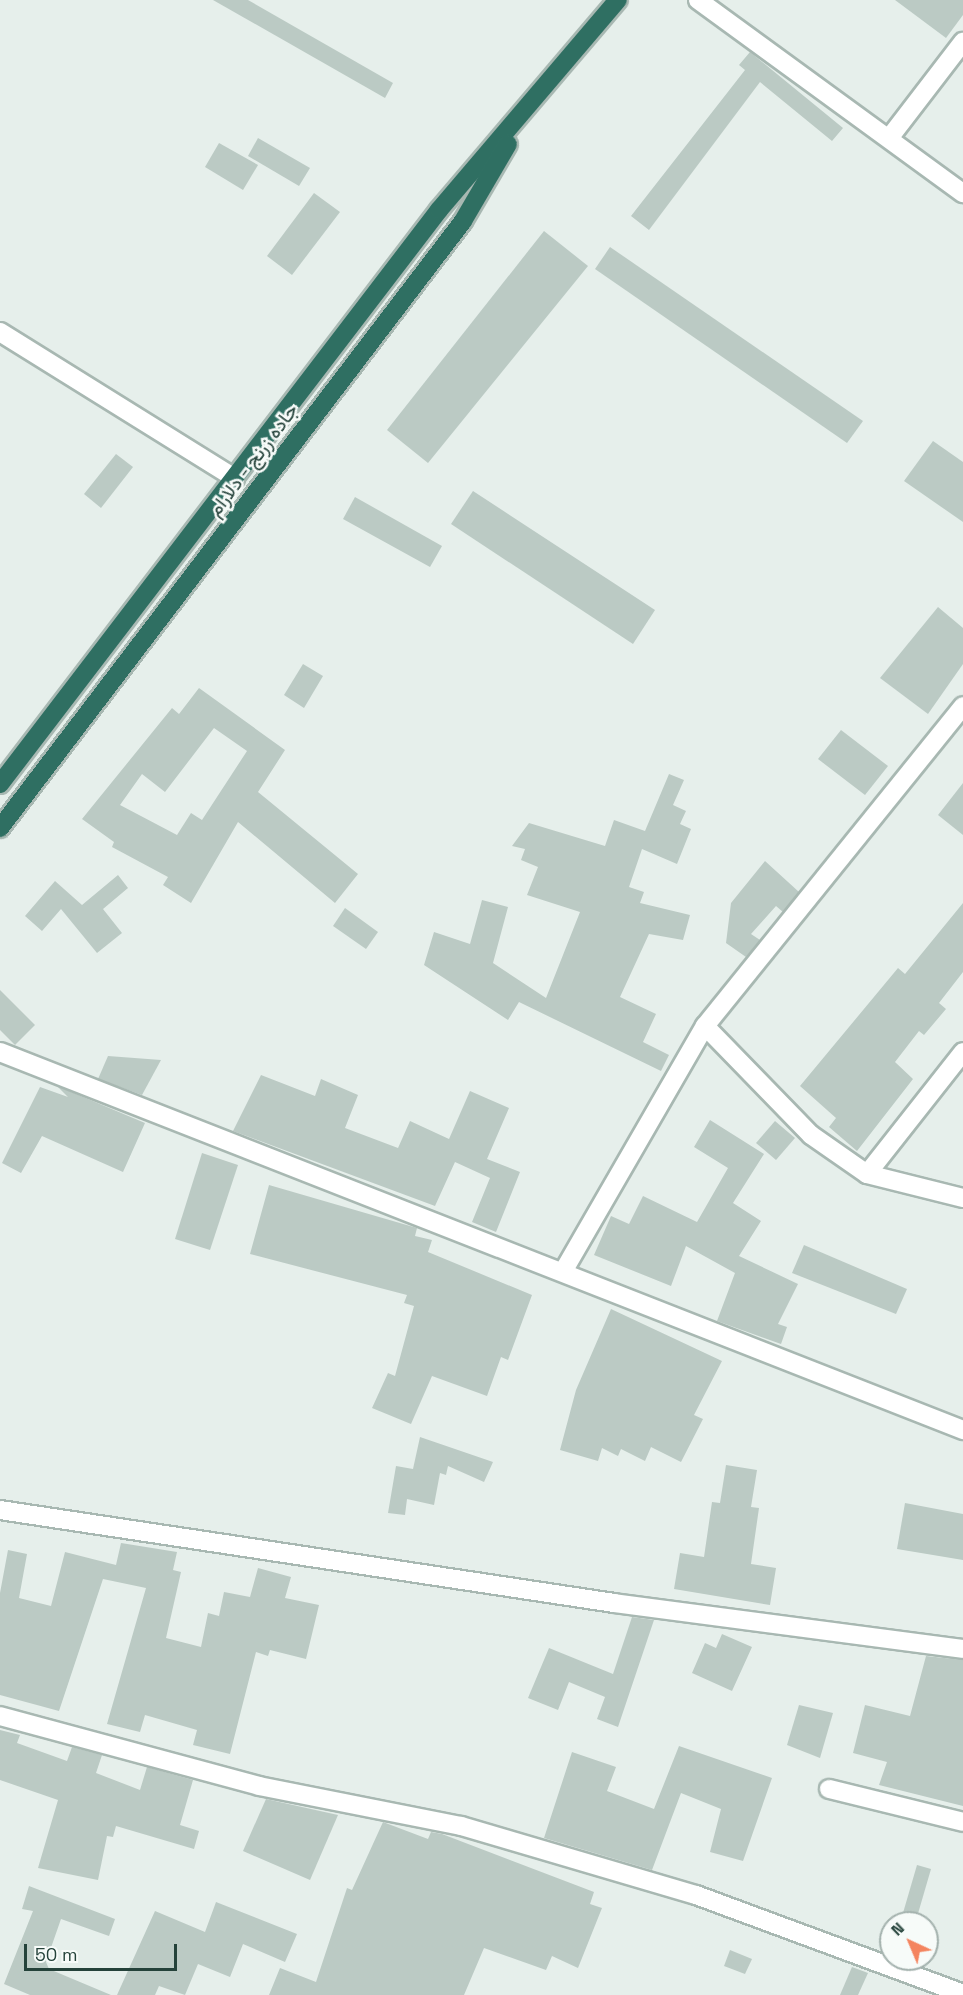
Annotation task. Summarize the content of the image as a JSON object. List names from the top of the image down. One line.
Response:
{"streets":{"highway":["جاده زرنج - دلارام"]},"scale_bar":"50 m","north":"top left"}
